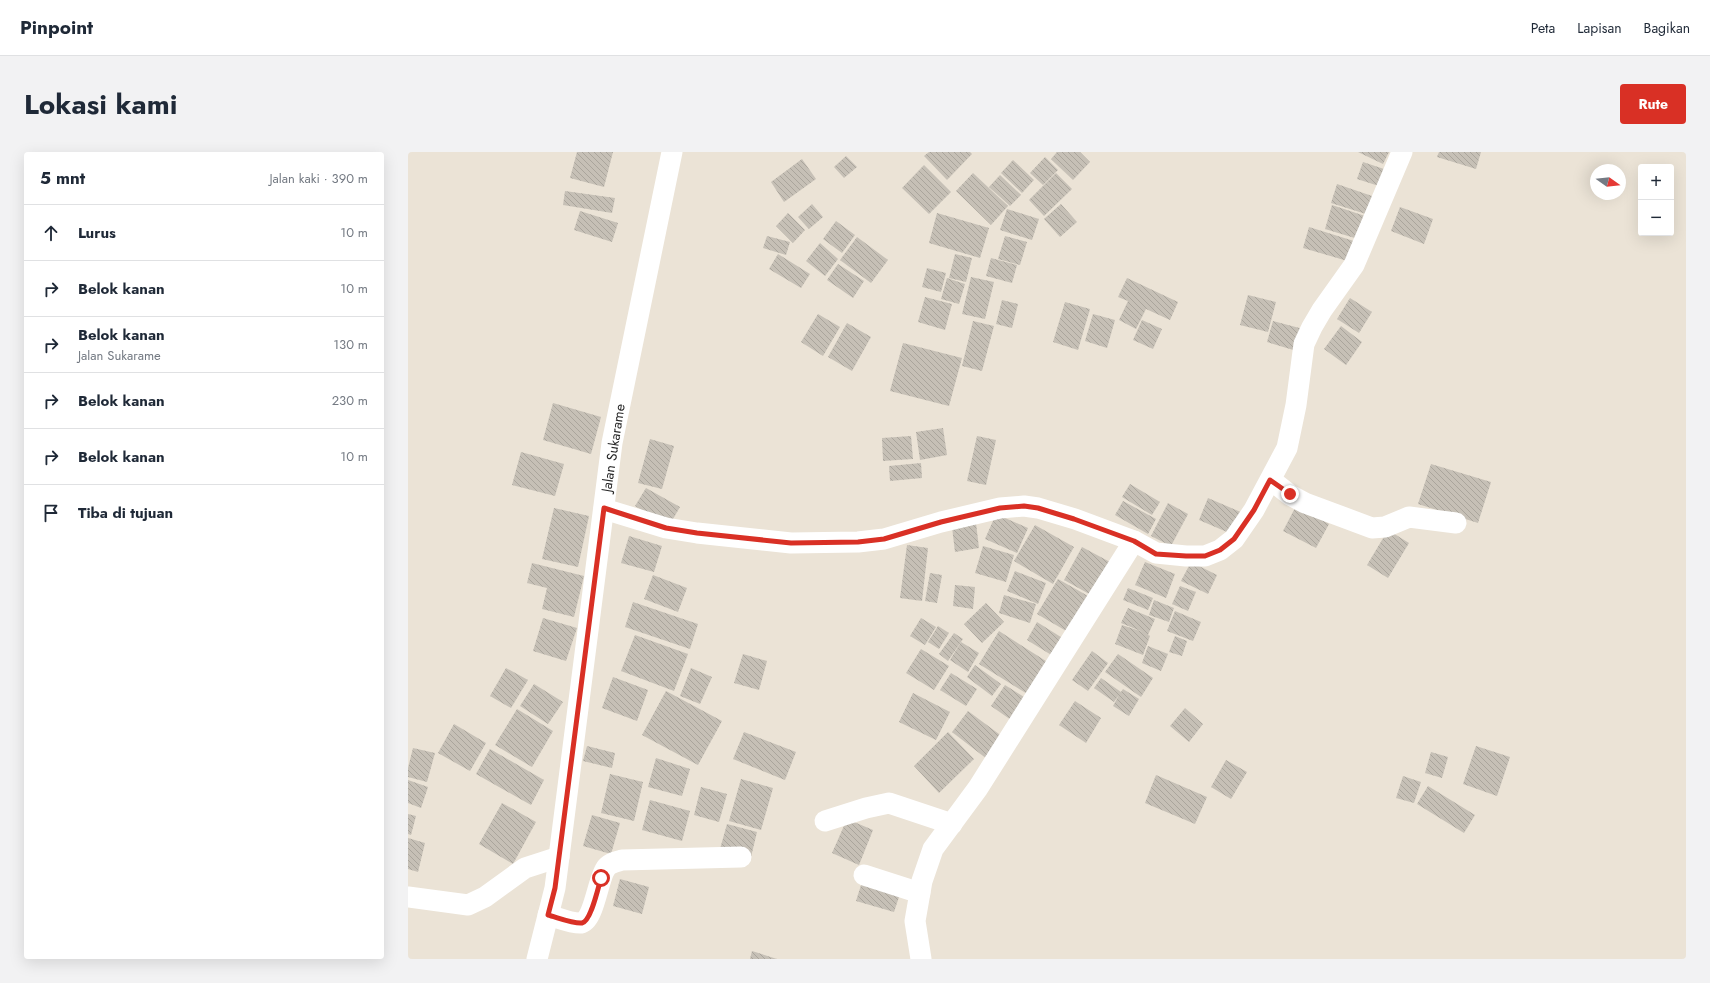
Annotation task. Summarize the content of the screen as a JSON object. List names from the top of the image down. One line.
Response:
{"streets":{"street":["Jalan Sukarame"]},"north":"right","page":{"header":"Pinpoint","nav":["Peta","Lapisan","Bagikan"],"title":"Lokasi kami","buttons":"Rute","heading":["5 mnt","Jalan kaki · 390 m"],"map_buttons":["+","−"],"list":[["Lurus","10 m"],["Belok kanan","10 m"],["Belok kanan","Jalan Sukarame","130 m"],["Belok kanan","230 m"],["Belok kanan","10 m"],"Tiba di tujuan"]}}
